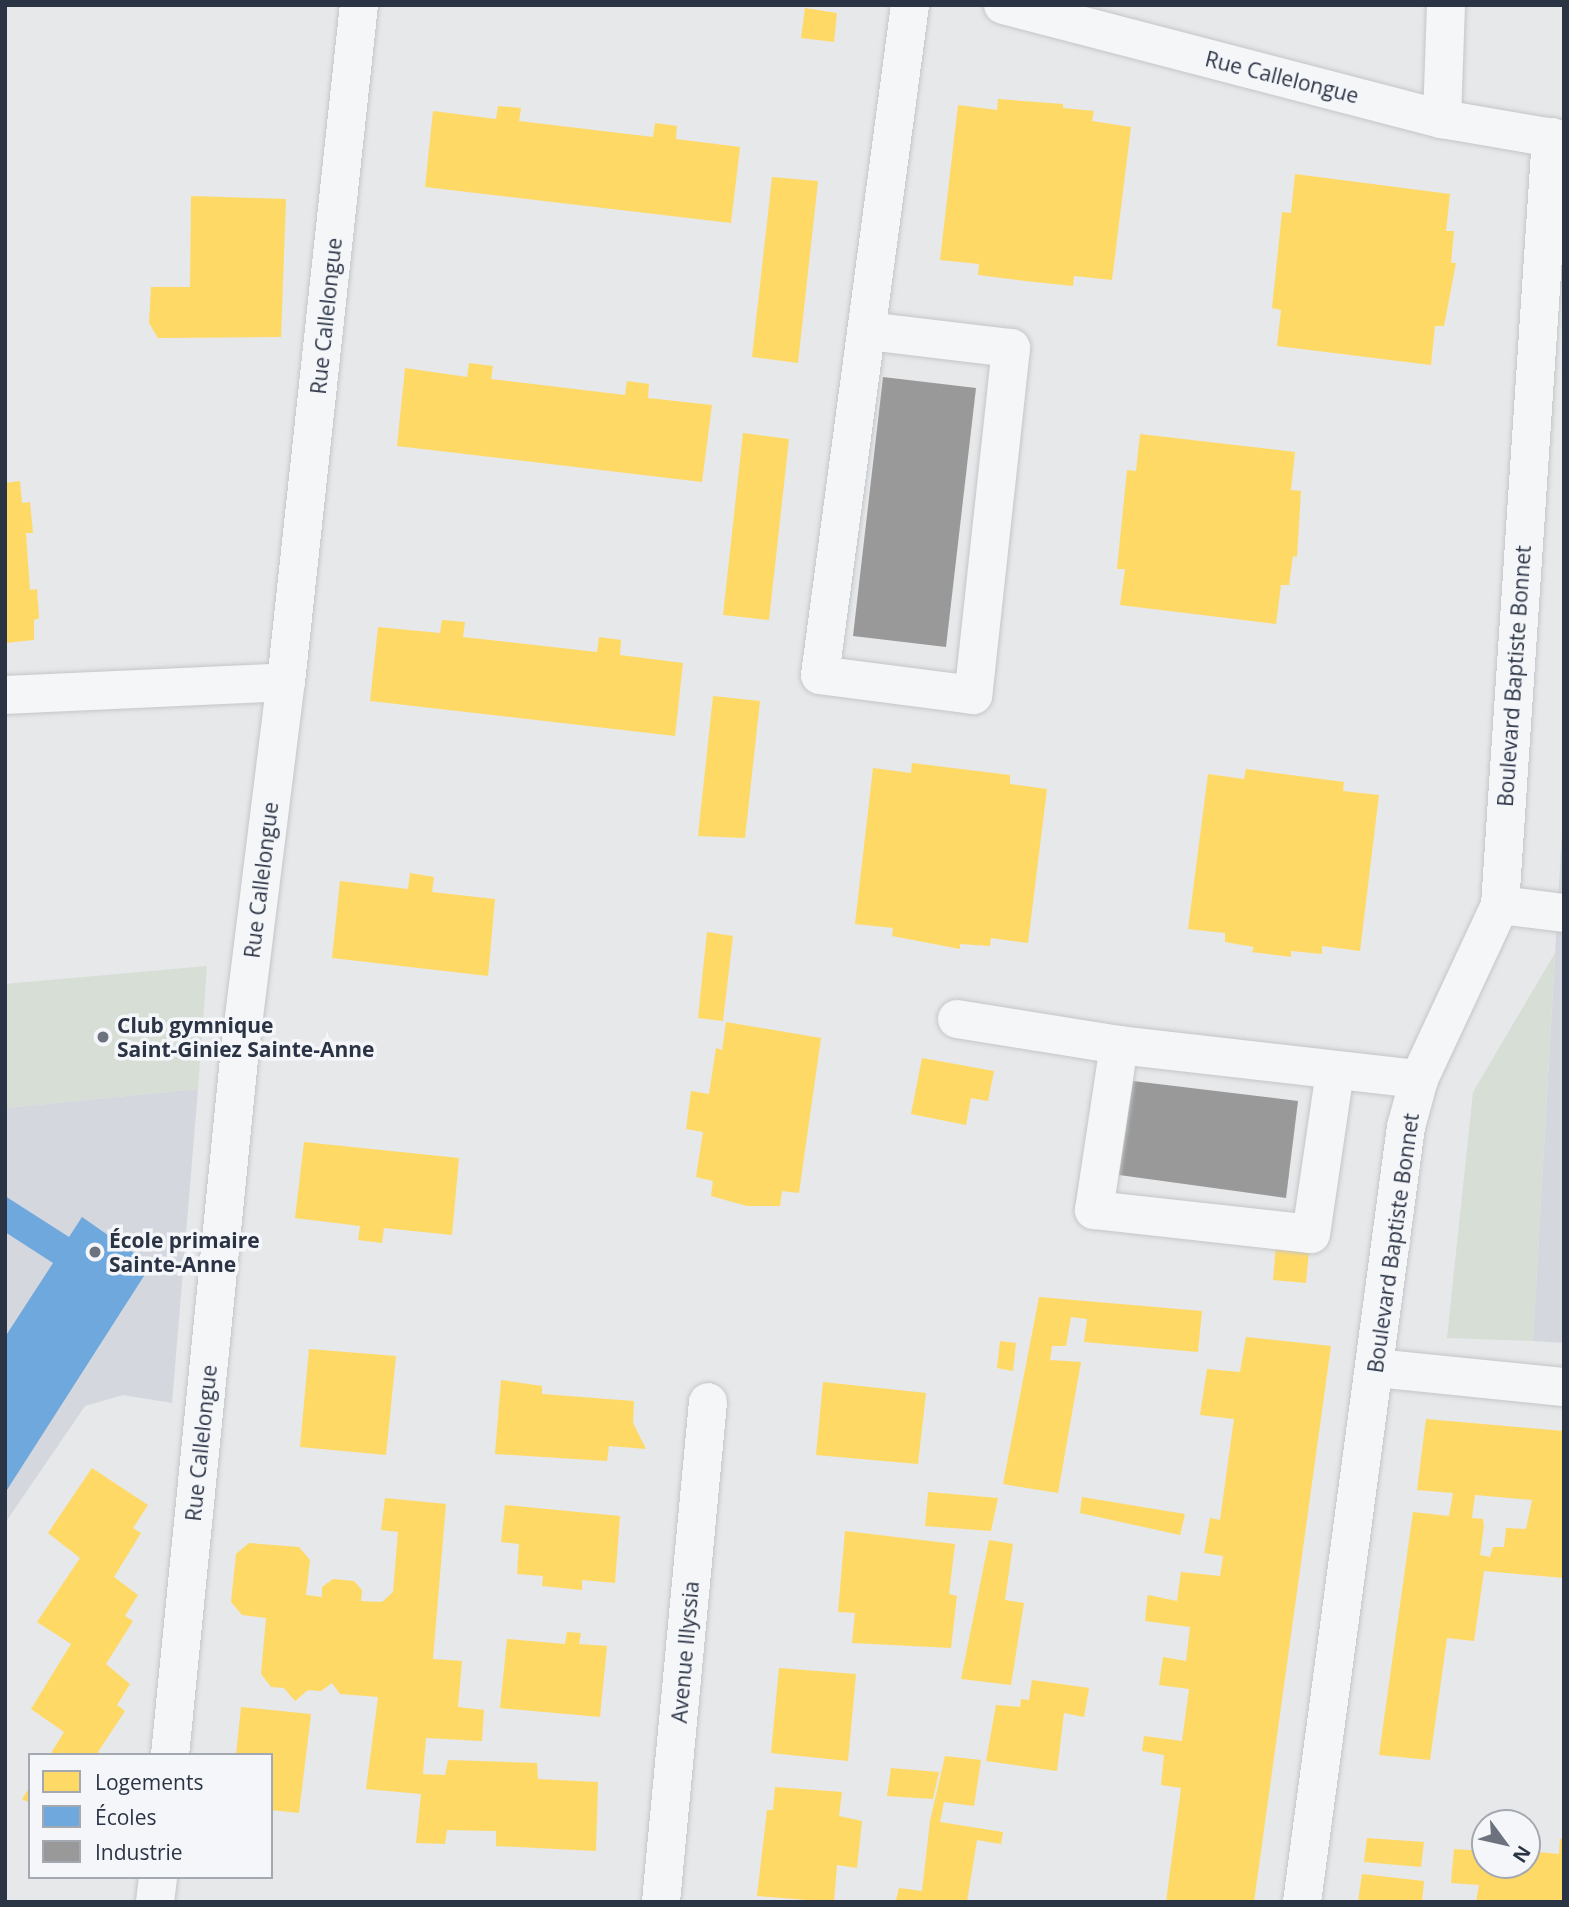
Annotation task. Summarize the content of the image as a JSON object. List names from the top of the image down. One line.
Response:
{"streets":{"street":["Rue Callelongue","Boulevard Baptiste Bonnet","Avenue Illyssia"]},"crossings":[["Rue Callelongue","Boulevard Baptiste Bonnet"]],"places":["Club gymnique Saint-Giniez Sainte-Anne","École primaire Sainte-Anne"],"legend":["Logements","Écoles","Industrie"],"north":"bottom right"}
